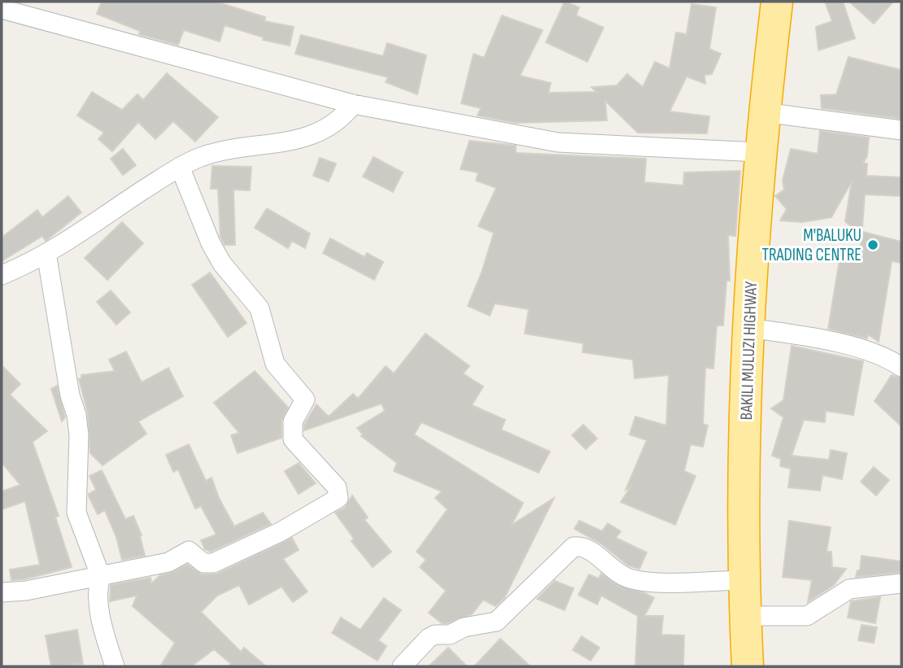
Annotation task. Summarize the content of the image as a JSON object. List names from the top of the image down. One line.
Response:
{"streets":{"highway":["BAKILI MULUZI HIGHWAY"]},"places":["M'BALUKU TRADING CENTRE"]}
